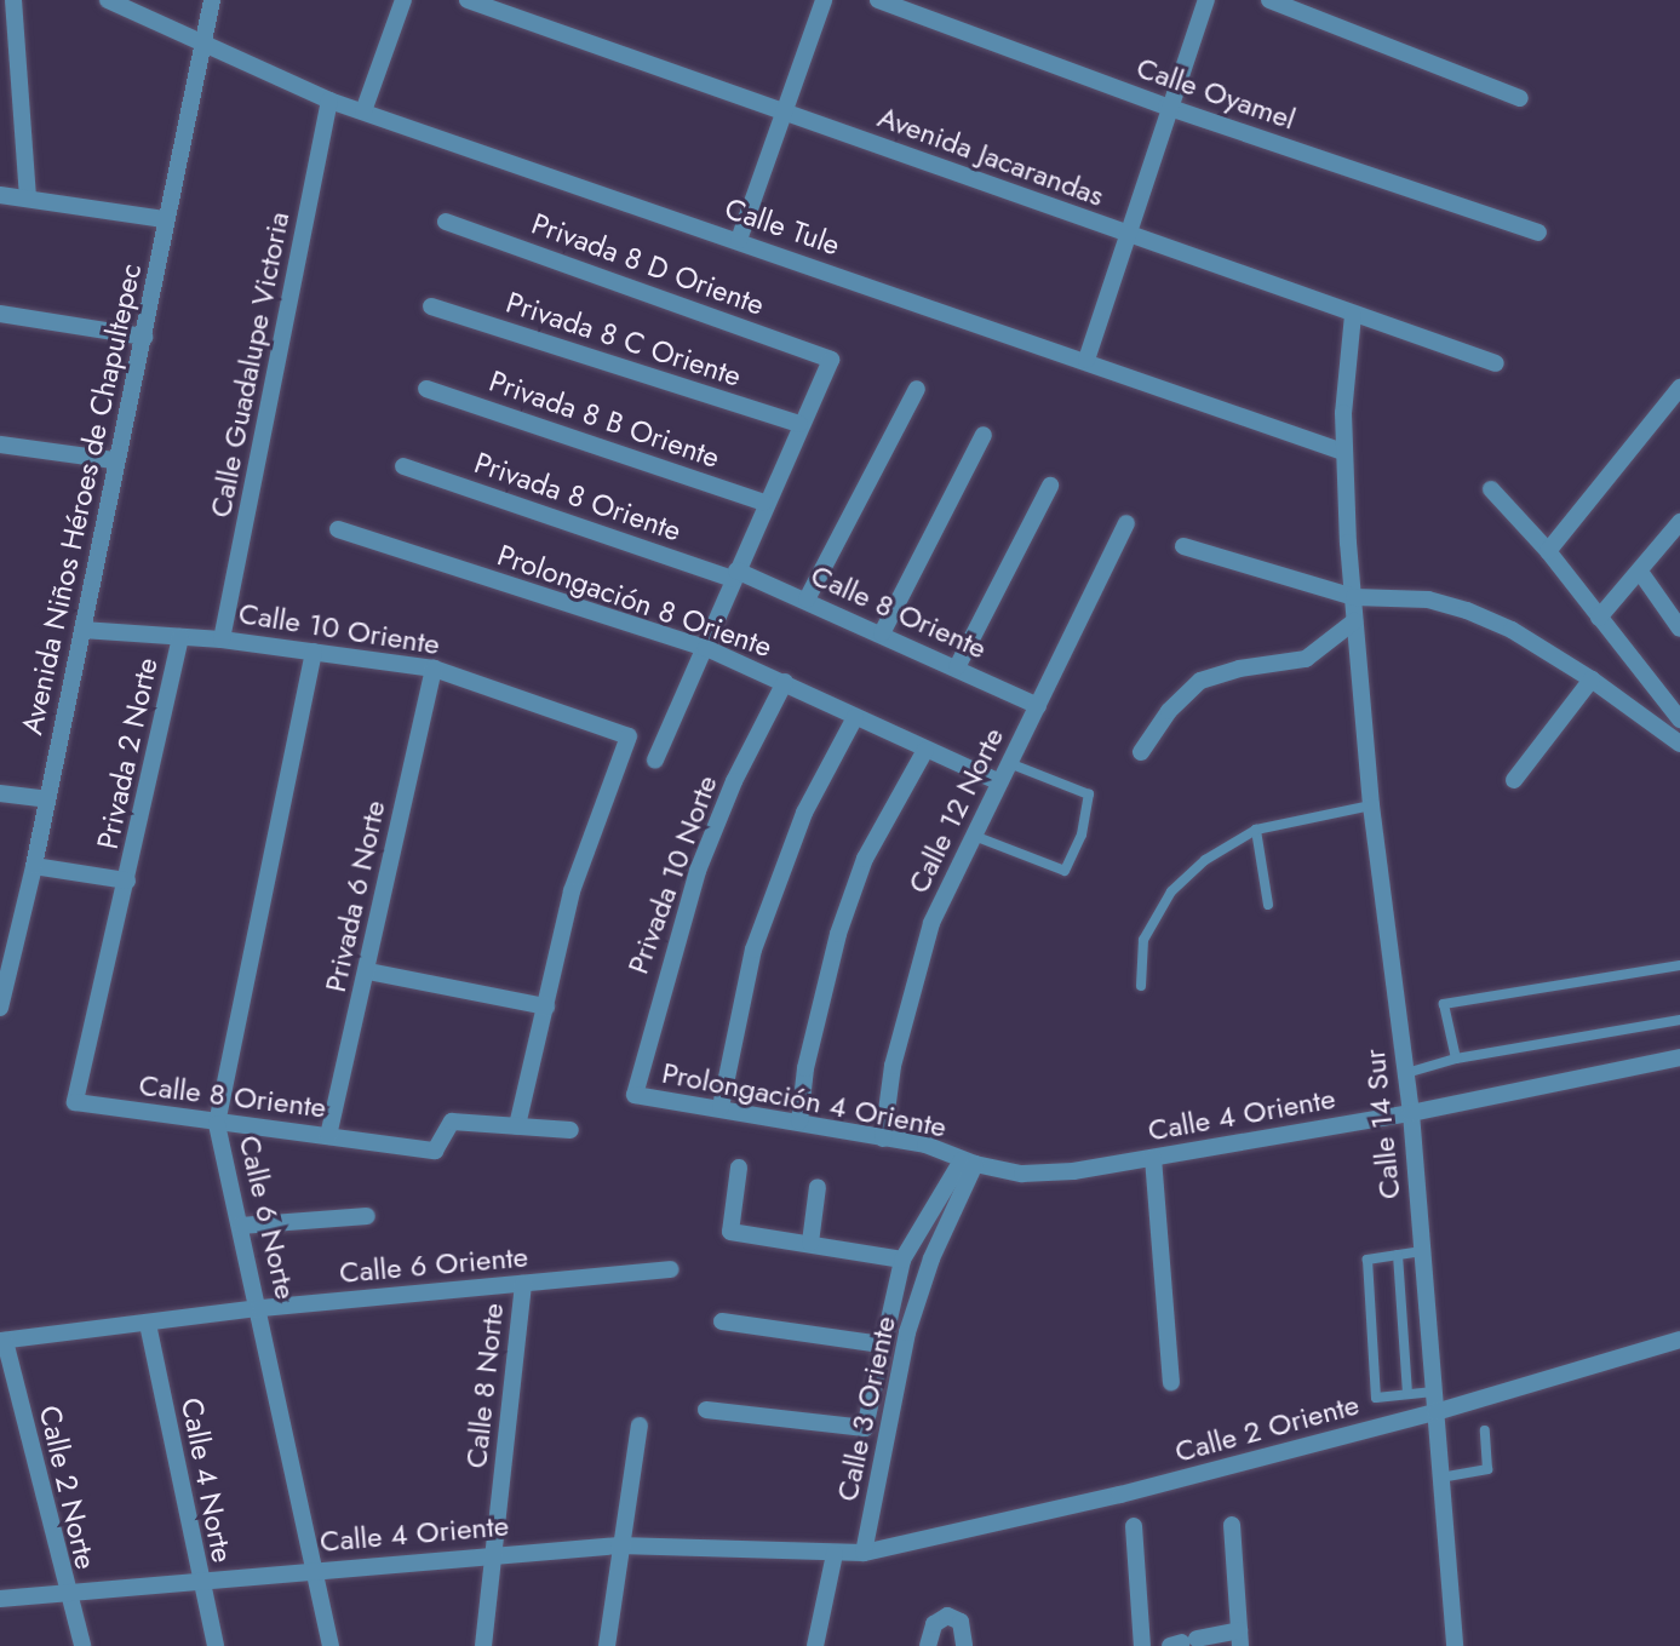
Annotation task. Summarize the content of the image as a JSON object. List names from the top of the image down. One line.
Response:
{"streets":{"street":["Calle Oyamel","Avenida Jacarandas","Calle Tule","Privada 8 D Oriente","Privada 8 C Oriente","Calle Guadalupe Victoria","Privada 8 B Oriente","Privada 8 Oriente","Avenida Niños Héroes de Chapultepec","Prolongación 8 Oriente","Calle 8 Oriente","Calle 10 Oriente","Privada 2 Norte","Calle 12 Norte","Privada 10 Norte","Privada 6 Norte","Prolongación 4 Oriente","Calle 4 Oriente","Calle 14 Sur","Calle 6 Norte","Calle 6 Oriente","Calle 8 Norte","Calle 3 Oriente","Calle 2 Oriente","Calle 4 Norte","Calle 2 Norte"]},"crossings":[["Avenida Jacarandas","Calle 14 Sur"],["Calle Tule","Calle Guadalupe Victoria"],["Calle Tule","Avenida Niños Héroes de Chapultepec"],["Calle Tule","Calle 14 Sur"],["Privada 8 D Oriente","Privada 8 C Oriente"],["Calle Guadalupe Victoria","Calle 10 Oriente"],["Privada 8 Oriente","Calle 8 Oriente"],["Avenida Niños Héroes de Chapultepec","Calle 10 Oriente"],["Prolongación 8 Oriente","Calle 12 Norte"],["Prolongación 8 Oriente","Privada 10 Norte"],["Calle 8 Oriente","Privada 2 Norte"],["Calle 8 Oriente","Calle 12 Norte"],["Calle 8 Oriente","Privada 6 Norte"],["Calle 8 Oriente","Calle 6 Norte"],["Calle 10 Oriente","Privada 2 Norte"],["Calle 10 Oriente","Privada 6 Norte"],["Calle 10 Oriente","Calle 6 Norte"],["Calle 12 Norte","Prolongación 4 Oriente"],["Privada 10 Norte","Prolongación 4 Oriente"],["Prolongación 4 Oriente","Calle 4 Oriente"],["Prolongación 4 Oriente","Calle 3 Oriente"],["Calle 4 Oriente","Calle 14 Sur"],["Calle 4 Oriente","Calle 6 Norte"],["Calle 4 Oriente","Calle 8 Norte"],["Calle 4 Oriente","Calle 3 Oriente"],["Calle 4 Oriente","Calle 4 Norte"],["Calle 4 Oriente","Calle 2 Norte"],["Calle 14 Sur","Calle 2 Oriente"],["Calle 6 Norte","Calle 6 Oriente"],["Calle 6 Oriente","Calle 8 Norte"],["Calle 6 Oriente","Calle 4 Norte"],["Calle 6 Oriente","Calle 2 Norte"],["Calle 3 Oriente","Calle 2 Oriente"]]}
